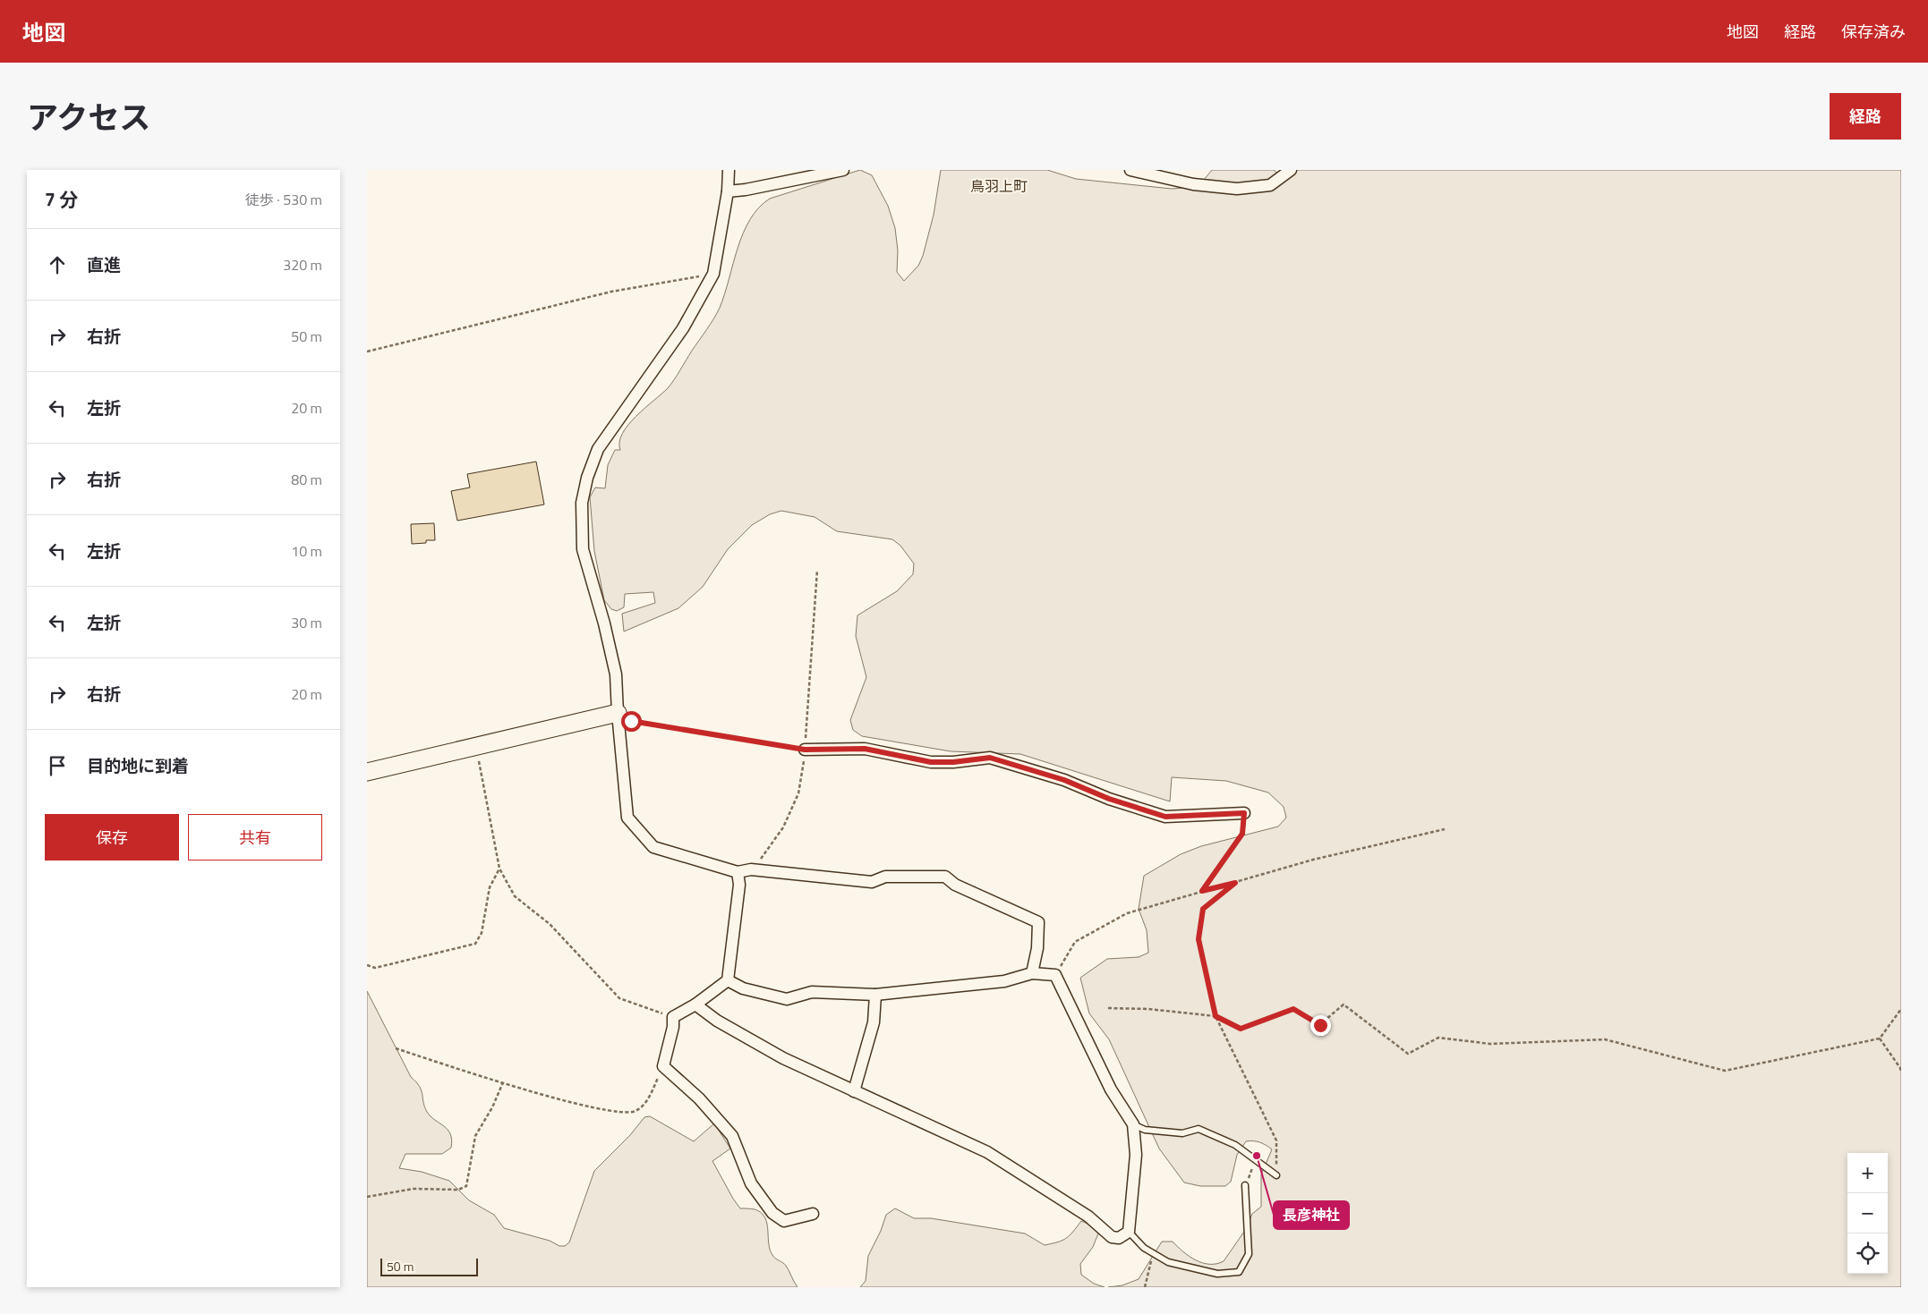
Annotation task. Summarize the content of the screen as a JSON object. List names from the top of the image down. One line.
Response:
{"districts":["鳥羽上町"],"places":["長彦神社"],"scale_bar":"50 m","page":{"header":"地図","nav":["地図","経路","保存済み"],"title":"アクセス","buttons":["経路",["保存","共有"]],"heading":["7 分","徒歩 · 530 m"],"list":[["直進","320 m"],["右折","50 m"],["左折","20 m"],["右折","80 m"],["左折","10 m"],["左折","30 m"],["右折","20 m"],"目的地に到着"],"map_buttons":["+","−"],"scale":"50 m"}}
